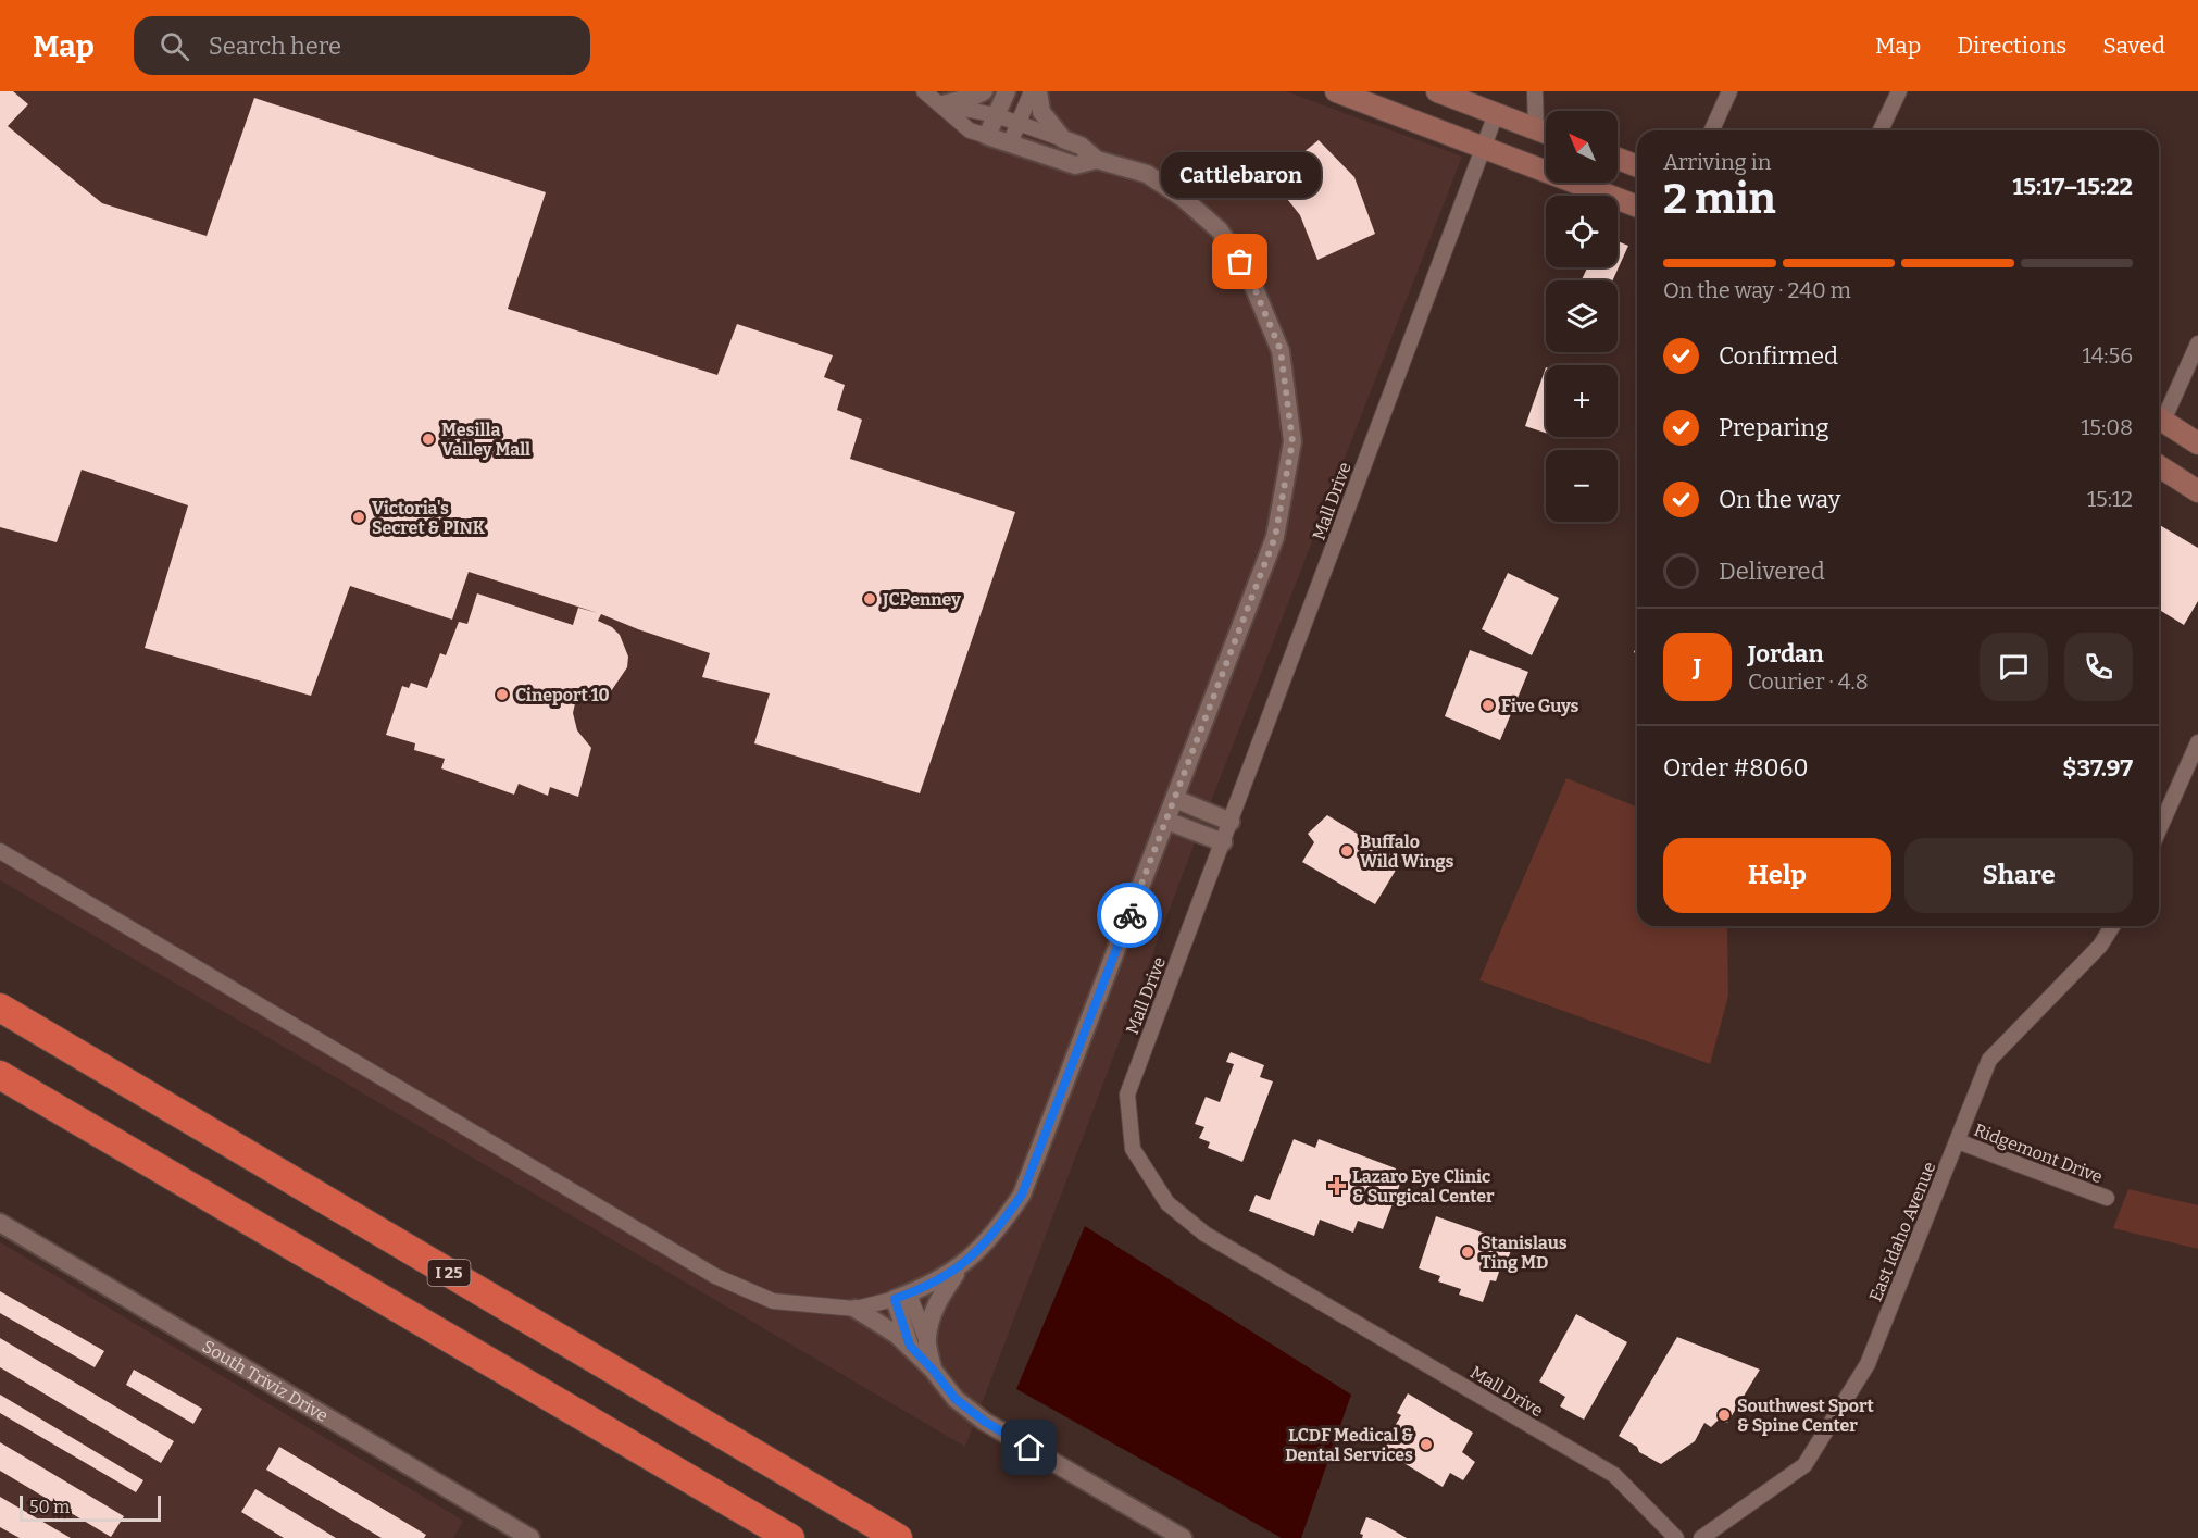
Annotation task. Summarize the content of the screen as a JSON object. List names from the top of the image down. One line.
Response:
{"streets":{"highway":["I 25"],"street":["Mall Drive","Ridgemont Drive","East Idaho Avenue","South Triviz Drive"]},"crossings":[["Ridgemont Drive","East Idaho Avenue"]],"places":{"other":["Cattlebaron","Mesilla Valley Mall","Victoria's Secret & PINK","JCPenney","Cineport 10","Five Guys","Buffalo Wild Wings","Stanislaus Ting MD","Southwest Sport & Spine Center","LCDF Medical & Dental Services"],"health":["Lazaro Eye Clinic & Surgical Center"]},"scale_bar":"50 m","north":"top left","page":{"header":"Map","search":"Search here","nav":["Map","Directions","Saved"],"map_buttons":["+","−"],"heading":["2 min","Arriving in","15:17–15:22"],"panel":["Jordan","Courier · 4.8","Order #8060","$37.97"],"bubble":"Cattlebaron","bar":"On the way · 240 m","list":[["Confirmed","14:56"],["Preparing","15:08"],["On the way","15:12"],"Delivered"],"round":"J","buttons":["Help","Share"],"scale":"50 m"}}
